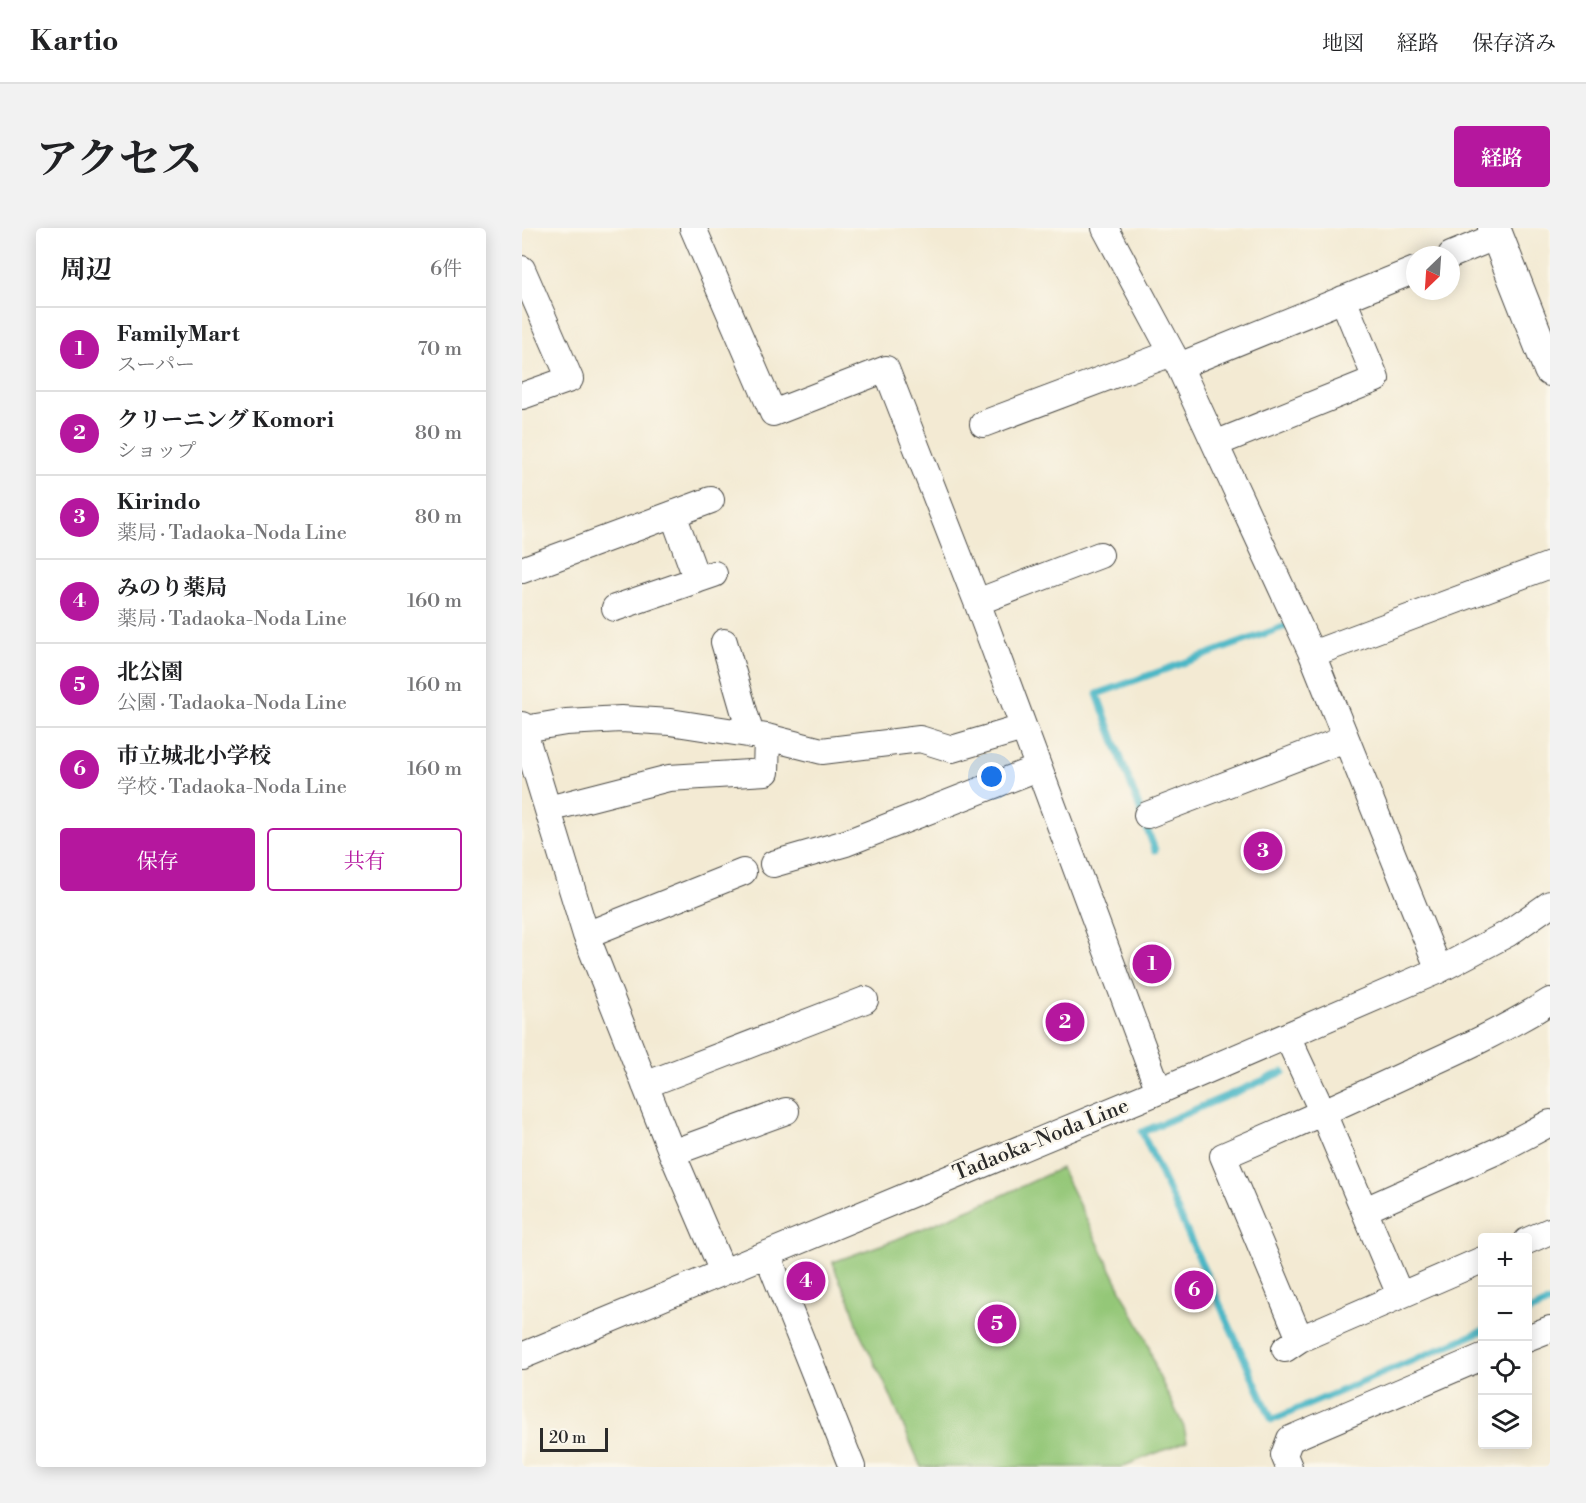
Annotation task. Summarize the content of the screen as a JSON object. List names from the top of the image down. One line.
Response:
{"streets":{"street":["Tadaoka-Noda Line"]},"scale_bar":"20 m","north":"bottom left","page":{"header":"Kartio","nav":["地図","経路","保存済み"],"title":"アクセス","buttons":["経路",["保存","共有"]],"heading":["周辺","6件"],"list":[{"mark":"1","name":"FamilyMart","note":"スーパー","value":"70 m"},{"mark":"2","name":"クリーニング Komori","note":"ショップ","value":"80 m"},{"mark":"3","name":"Kirindo","note":"薬局 · Tadaoka-Noda Line","value":"80 m"},{"mark":"4","name":"みのり薬局","note":"薬局 · Tadaoka-Noda Line","value":"160 m"},{"mark":"5","name":"北公園","note":"公園 · Tadaoka-Noda Line","value":"160 m"},{"mark":"6","name":"市立城北小学校","note":"学校 · Tadaoka-Noda Line","value":"160 m"}],"pins":["3","1","2","4","6","5"],"map_buttons":["+","−"],"scale":"20 m"}}
